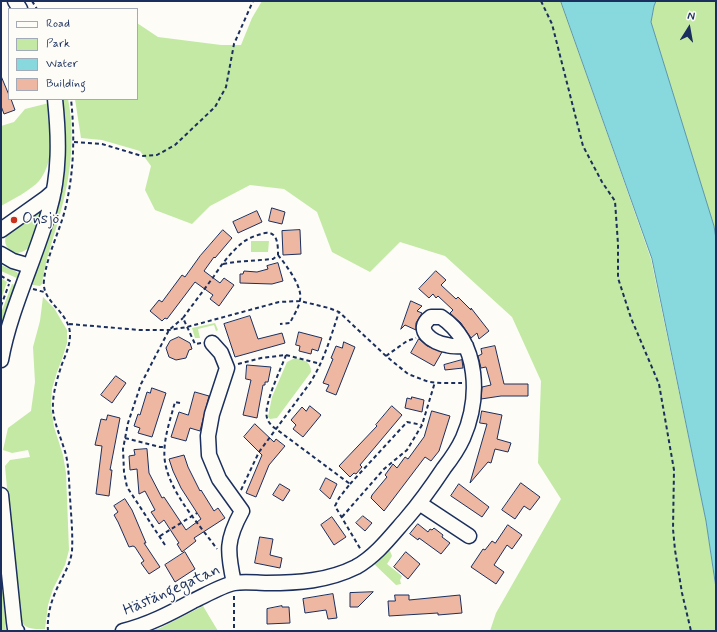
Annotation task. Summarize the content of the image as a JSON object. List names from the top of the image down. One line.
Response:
{"streets":{"street":["Hästängegatan"]},"places":["Onsjö"],"legend":["Road","Park","Water","Building"],"north":"top"}
